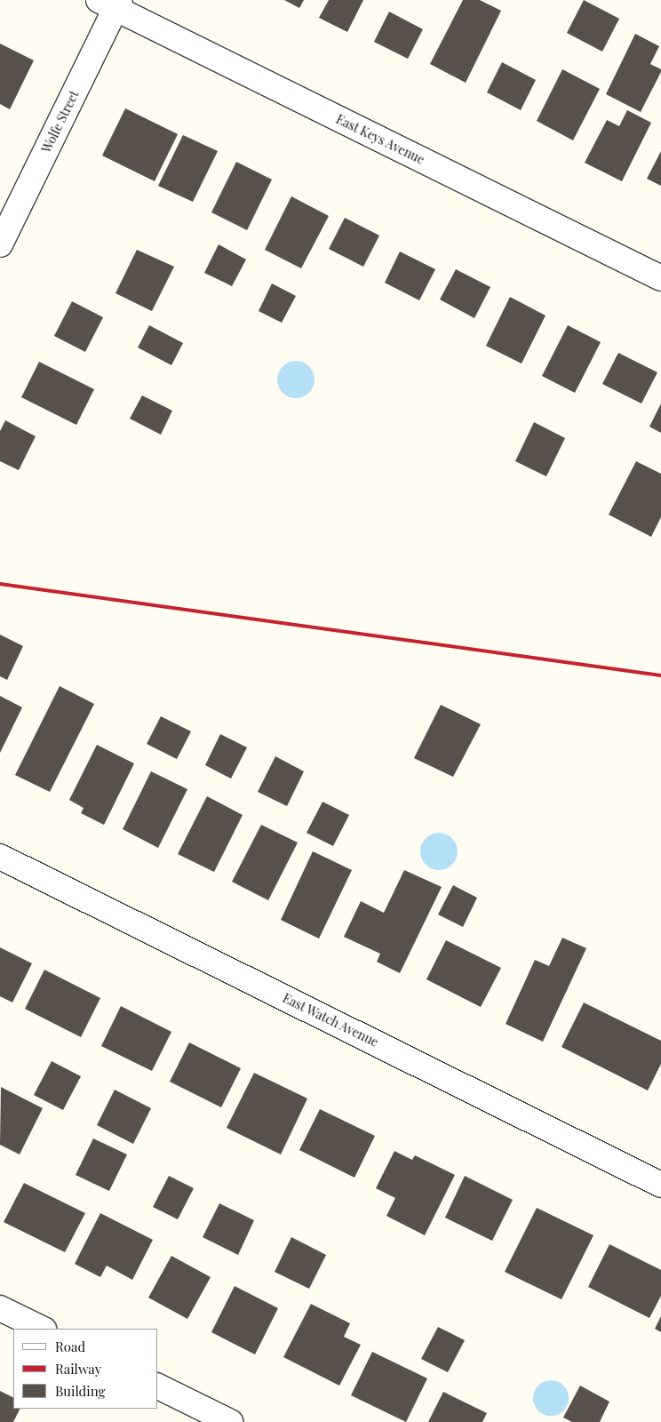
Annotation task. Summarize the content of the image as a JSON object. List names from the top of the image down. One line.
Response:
{"streets":{"street":["Wolfe Street","East Keys Avenue","East Watch Avenue"]},"crossings":[["Wolfe Street","East Keys Avenue"]],"legend":["Road","Railway","Building"]}
